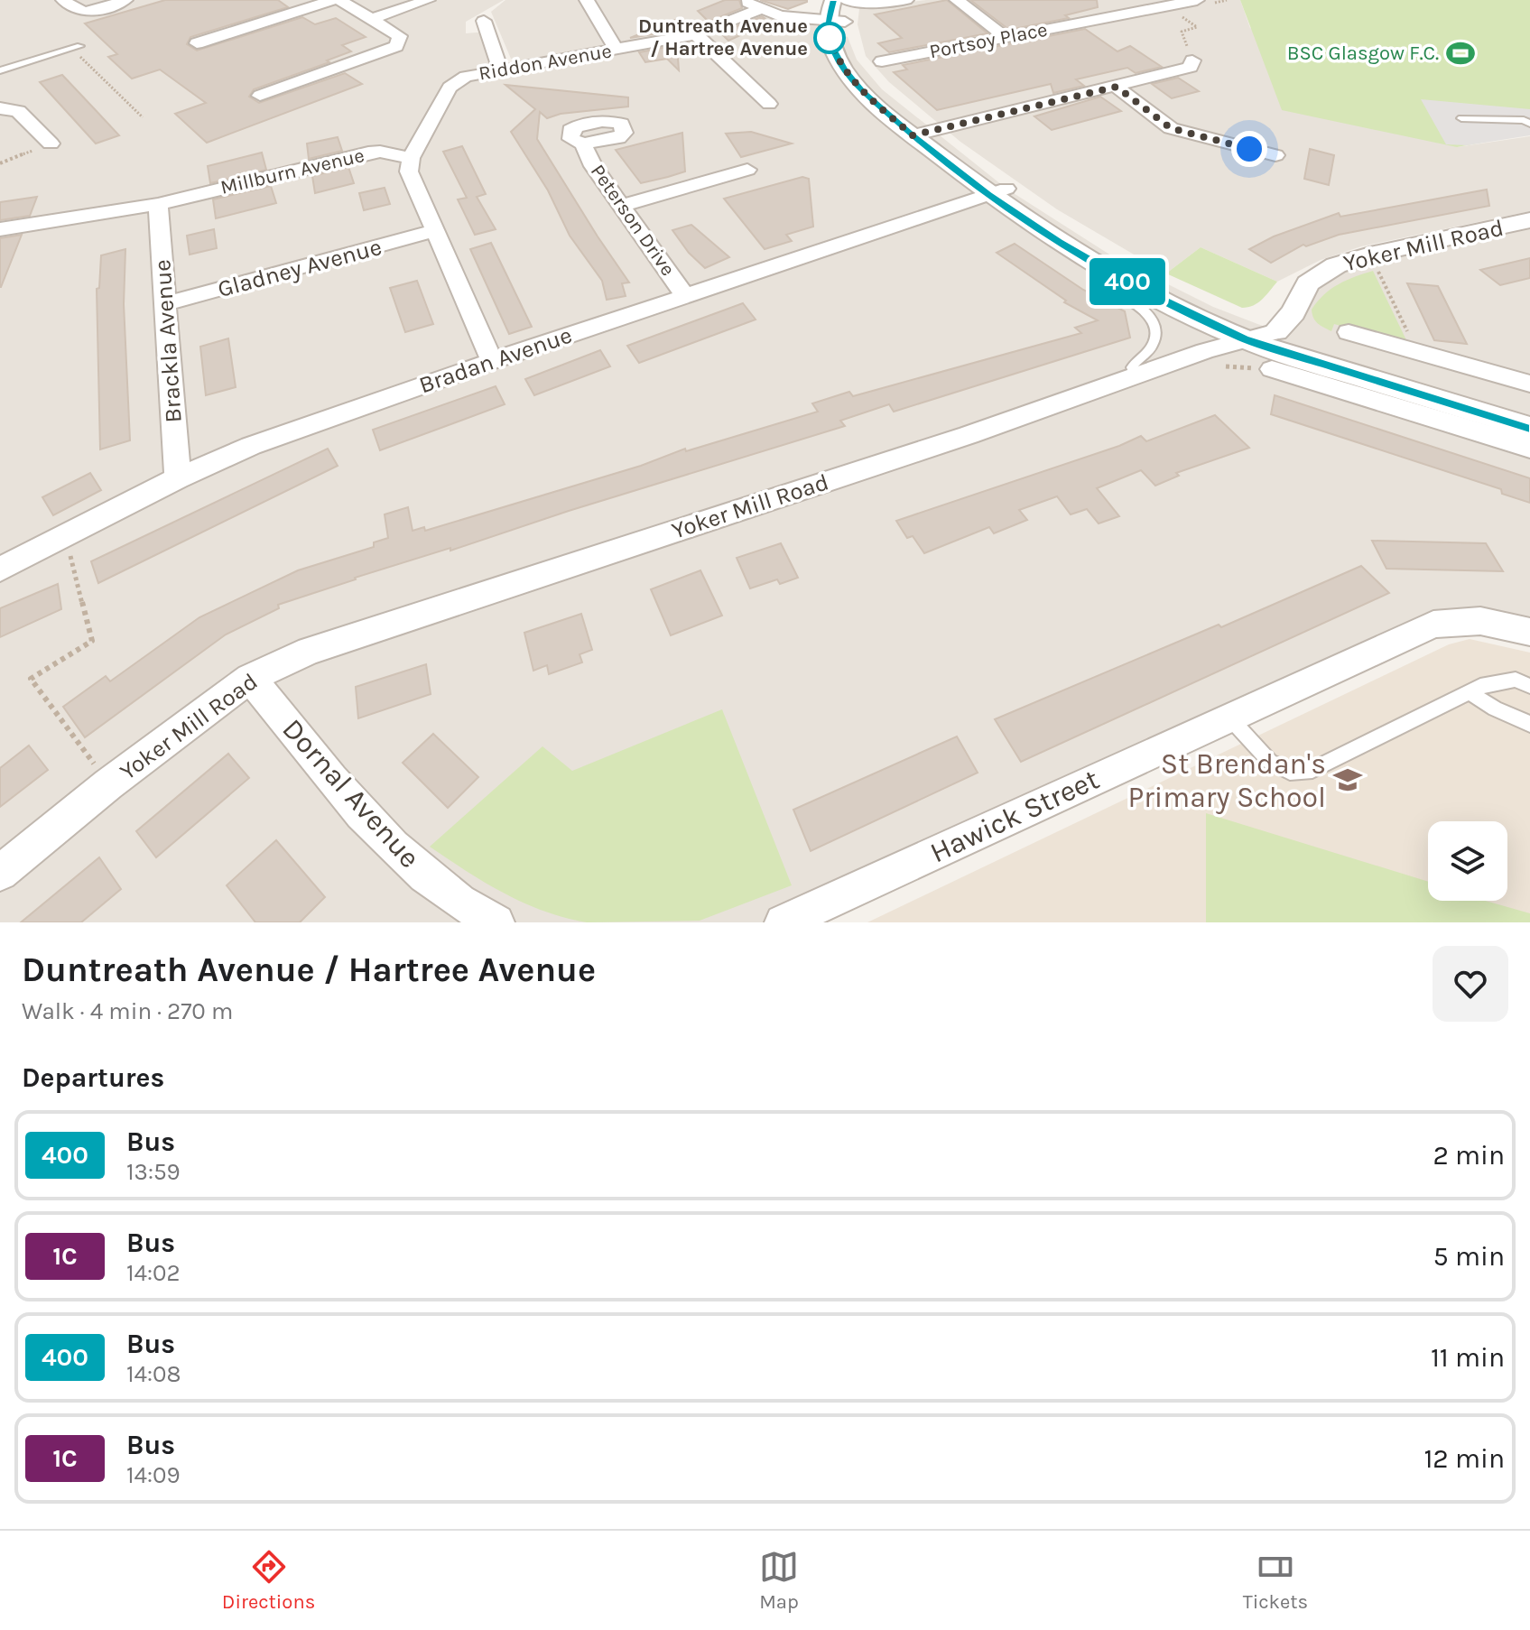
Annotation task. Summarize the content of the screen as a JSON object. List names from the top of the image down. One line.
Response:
{"streets":{"street":["Portsoy Place","Riddon Avenue","Millburn Avenue","Peterson Drive","Yoker Mill Road","Gladney Avenue","Brackla Avenue","Bradan Avenue","Dornal Avenue","Hawick Street"]},"crossings":[["Riddon Avenue","Millburn Avenue"],["Millburn Avenue","Brackla Avenue"],["Peterson Drive","Bradan Avenue"],["Yoker Mill Road","Dornal Avenue"],["Gladney Avenue","Brackla Avenue"],["Brackla Avenue","Bradan Avenue"]],"places":{"other":["Duntreath Avenue / Hartree Avenue"],"sports":["BSC Glasgow F.C."],"school or university":["St Brendan's Primary School"]},"lines":["bus line 400"],"page":{"on_map":"400","heading":[["Duntreath Avenue / Hartree Avenue","Walk · 4 min · 270 m"],"Departures"],"list":[{"mark":"400","name":"Bus","note":"13:59","value":"2 min"},{"mark":"1C","name":"Bus","note":"14:02","value":"5 min"},{"mark":"400","name":"Bus","note":"14:08","value":"11 min"},{"mark":"1C","name":"Bus","note":"14:09","value":"12 min"}],"tabs":["Directions","Map","Tickets"]}}
